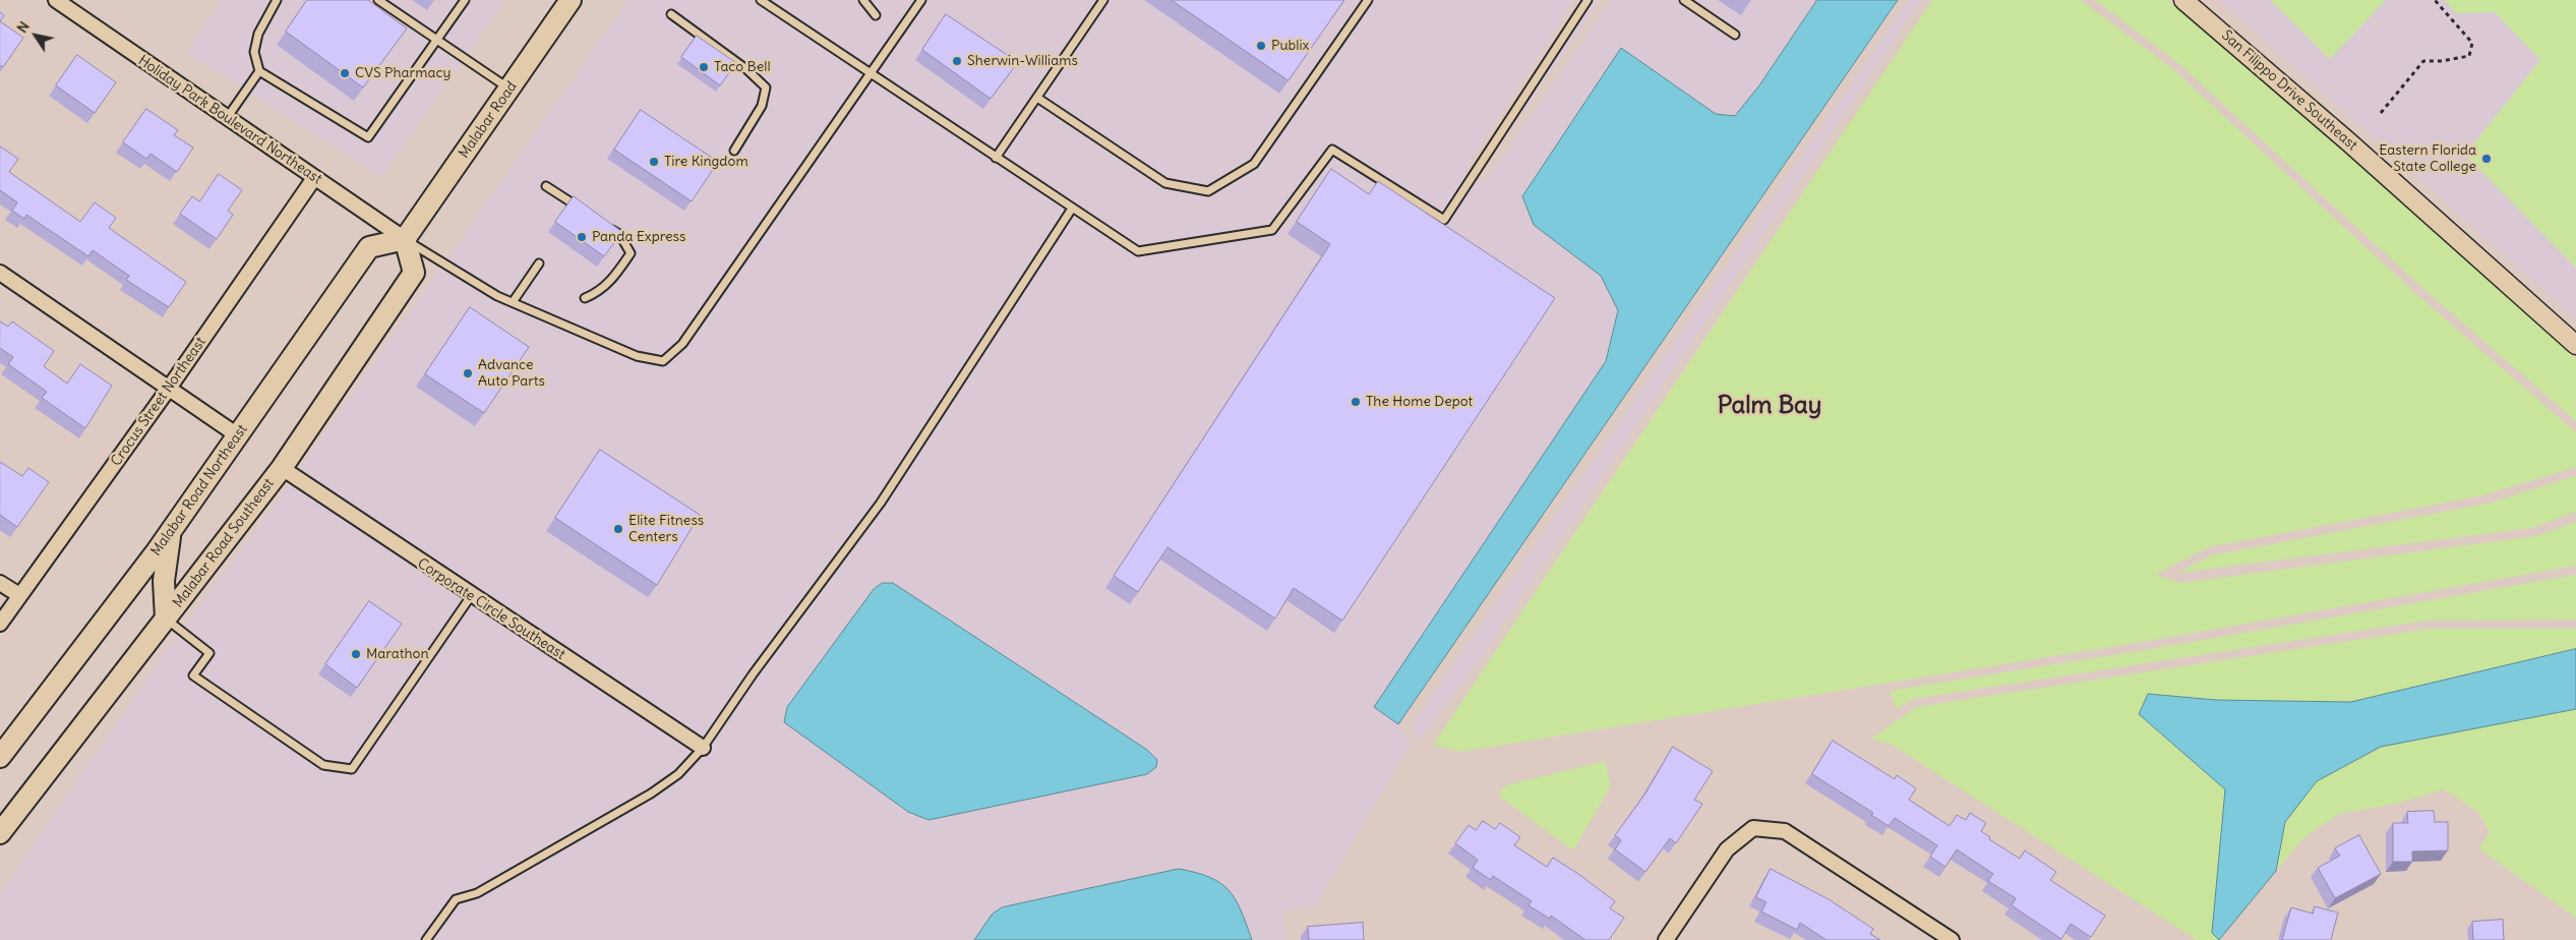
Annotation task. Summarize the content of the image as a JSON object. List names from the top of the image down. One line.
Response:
{"streets":{"main road":["Malabar Road","Malabar Road Northeast","Malabar Road Southeast"],"street":["San Filippo Drive Southeast","Holiday Park Boulevard Northeast","Crocus Street Northeast","Corporate Circle Southeast"]},"crossings":[["Holiday Park Boulevard Northeast","Malabar Road"],["Holiday Park Boulevard Northeast","Crocus Street Northeast"],["Holiday Park Boulevard Northeast","Malabar Road Northeast"],["Holiday Park Boulevard Northeast","Malabar Road Southeast"],["Malabar Road","Malabar Road Northeast"],["Malabar Road","Malabar Road Southeast"],["Malabar Road Northeast","Malabar Road Southeast"],["Malabar Road Southeast","Corporate Circle Southeast"]],"districts":["Palm Bay"],"places":["Publix","Sherwin-Williams","Taco Bell","CVS Pharmacy","Eastern Florida State College","Tire Kingdom","Panda Express","Advance Auto Parts","The Home Depot","Elite Fitness Centers","Marathon"],"north":"top left"}
